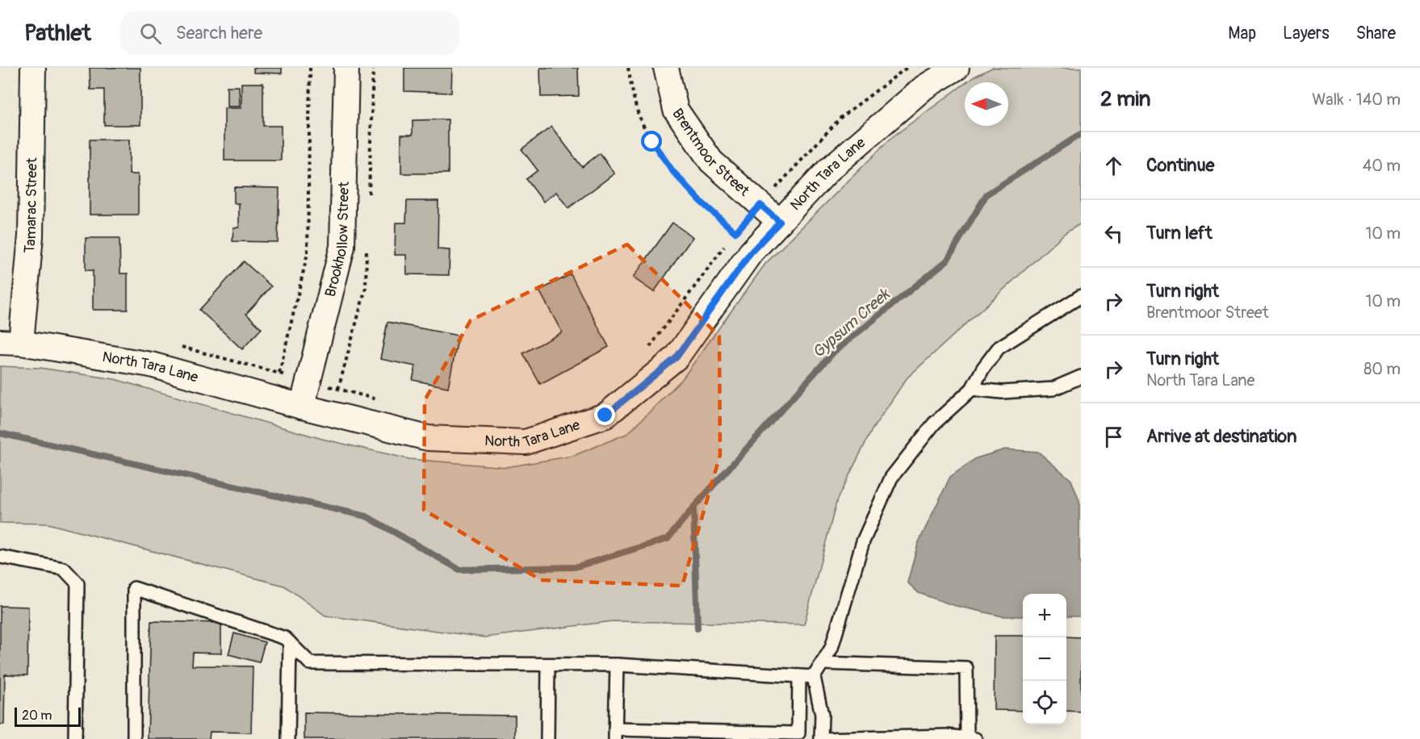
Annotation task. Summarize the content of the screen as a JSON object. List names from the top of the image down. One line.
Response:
{"streets":{"street":["Brentmoor Street","North Tara Lane","Tamarac Street","Brookhollow Street"]},"crossings":[["Brentmoor Street","North Tara Lane"],["North Tara Lane","Tamarac Street"],["North Tara Lane","Brookhollow Street"]],"water":["Gypsum Creek"],"scale_bar":"20 m","north":"left","page":{"header":"Pathlet","search":"Search here","nav":["Map","Layers","Share"],"heading":["2 min","Walk · 140 m"],"list":[["Continue","40 m"],["Turn left","10 m"],["Turn right","Brentmoor Street","10 m"],["Turn right","North Tara Lane","80 m"],"Arrive at destination"],"map_buttons":["+","−"],"scale":"20 m"}}
